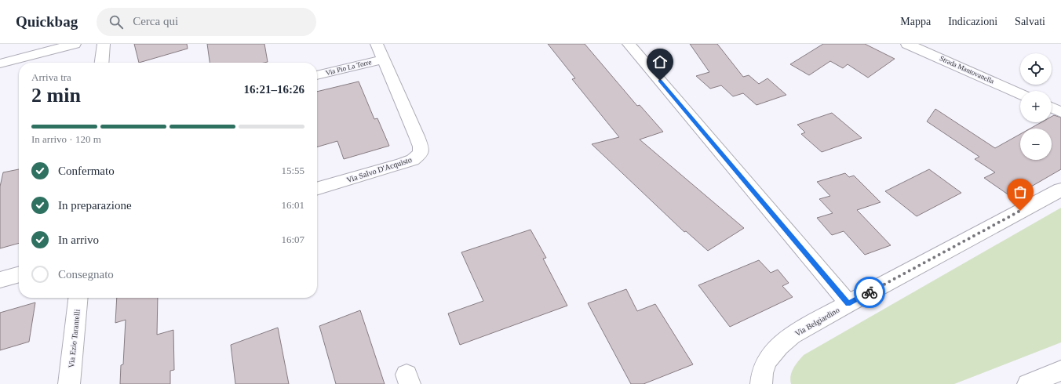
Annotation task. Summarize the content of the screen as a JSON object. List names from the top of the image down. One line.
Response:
{"streets":{"street":["Via Pio La Torre","Strada Mantovanella","Via Salvo D'Acquisto","Via Belgiardino","Via Ezio Tarantelli"]},"crossings":[["Via Pio La Torre","Via Salvo D'Acquisto"]],"page":{"header":"Quickbag","search":"Cerca qui","nav":["Mappa","Indicazioni","Salvati"],"map_buttons":["+","−"],"heading":["2 min","Arriva tra","16:21–16:26"],"bar":"In arrivo · 120 m","list":[["Confermato","15:55"],["In preparazione","16:01"],["In arrivo","16:07"],"Consegnato"]}}
